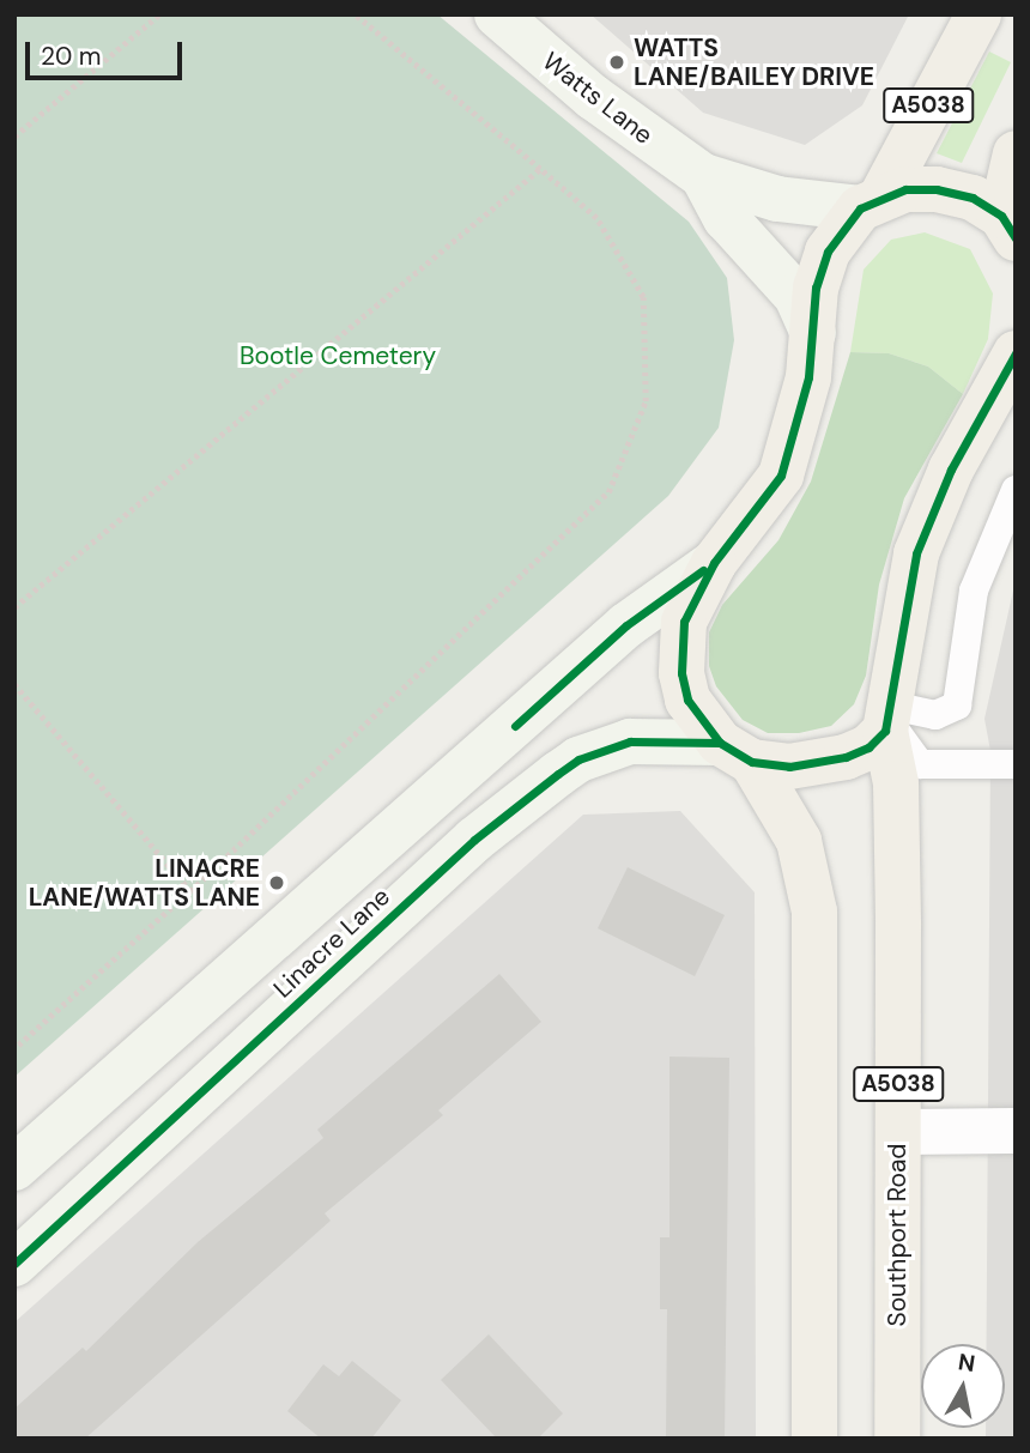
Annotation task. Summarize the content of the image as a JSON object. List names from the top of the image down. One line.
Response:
{"streets":{"main road":["A5038","Southport Road"],"street":["Watts Lane","Linacre Lane"]},"crossings":[["Watts Lane","A5038"],["A5038","Linacre Lane"],["A5038","Southport Road"]],"parks":["Bootle Cemetery"],"places":["WATTS LANE/BAILEY DRIVE","LINACRE LANE/WATTS LANE"],"scale_bar":"20 m","north":"top"}
